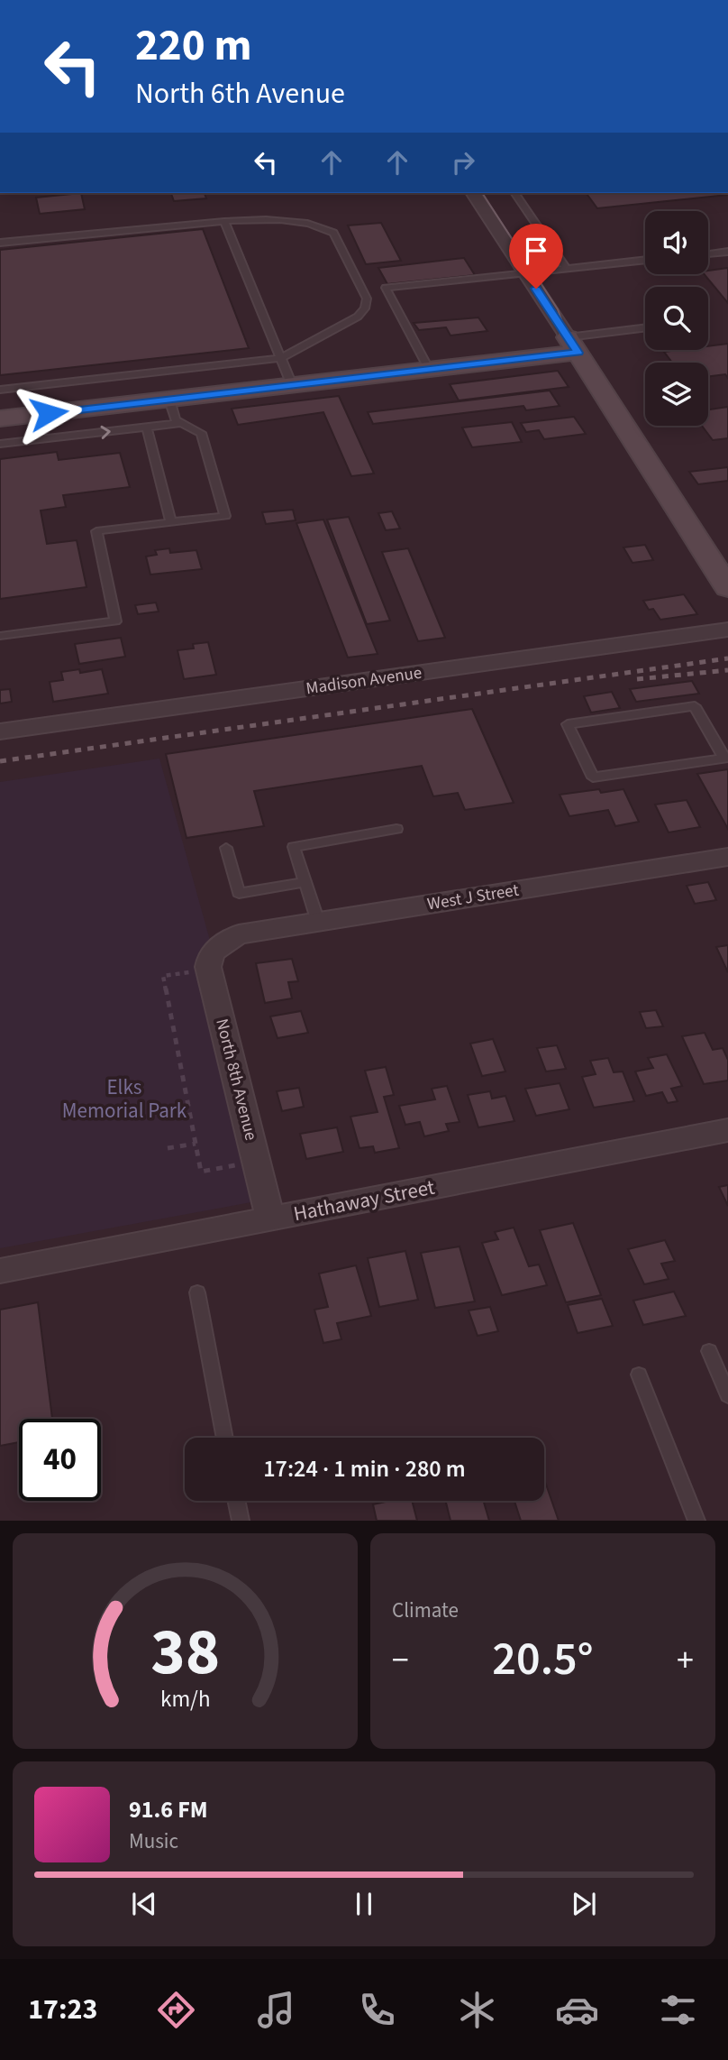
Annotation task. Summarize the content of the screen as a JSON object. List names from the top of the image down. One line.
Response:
{"streets":{"street":["Madison Avenue","West J Street","North 8th Avenue","Hathaway Street"]},"crossings":[["West J Street","North 8th Avenue"],["North 8th Avenue","Hathaway Street"]],"parks":["Elks Memorial Park"],"page":{"turn":["220 m","North 6th Avenue"],"limit":"40","trip":"17:24 · 1 min · 280 m","tile":"Climate","heat":["−","20.5°","+"],"song":["91.6 FM","Music"],"tabs":"17:23","gauge":["38","km/h"]}}
